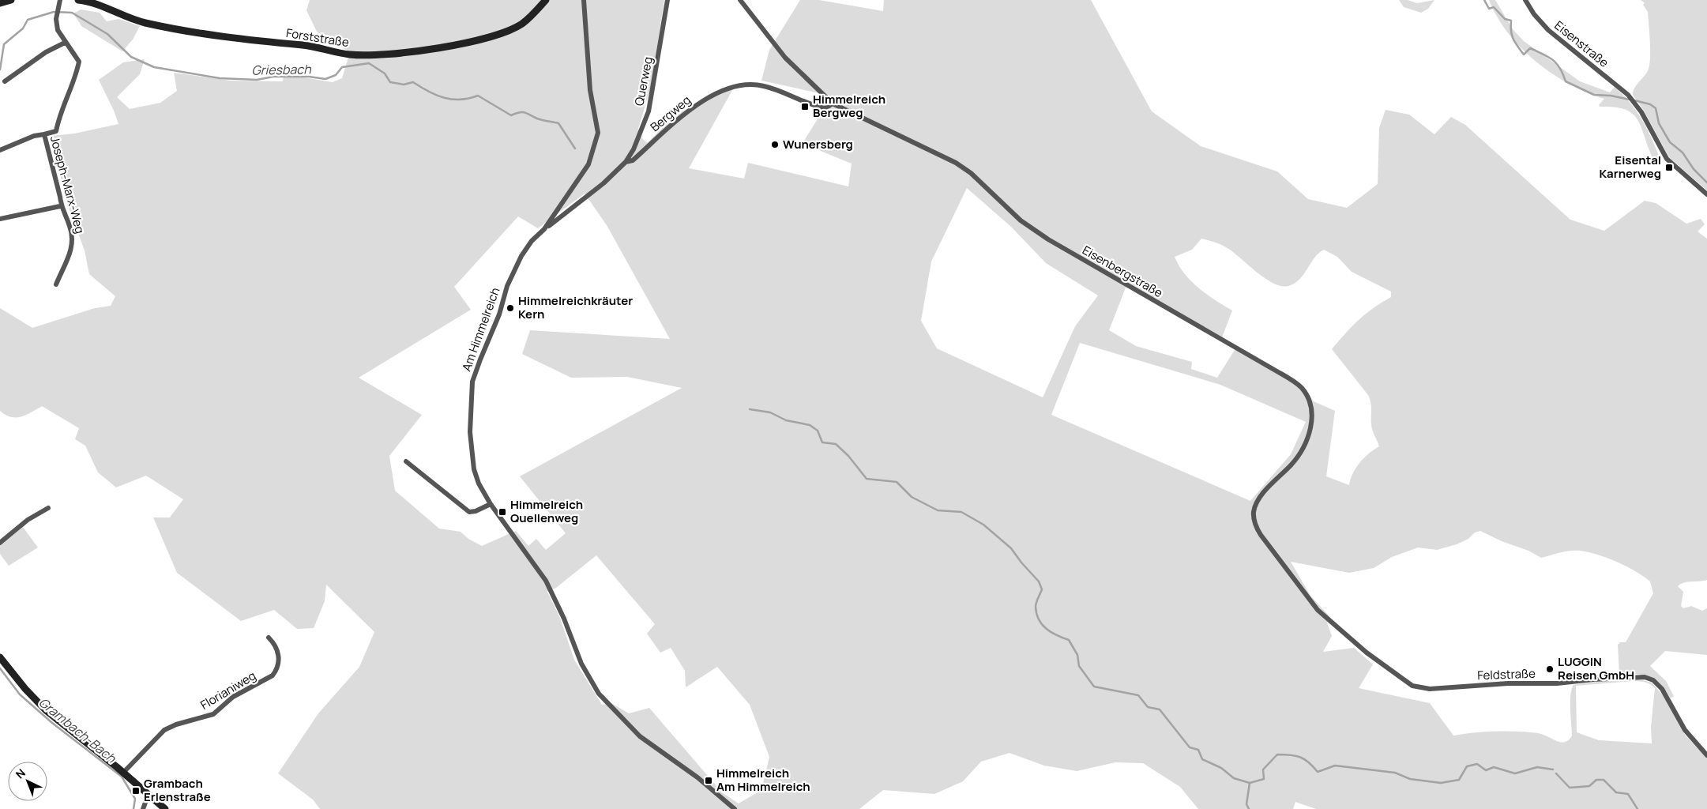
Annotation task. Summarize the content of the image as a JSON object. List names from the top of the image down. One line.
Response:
{"streets":{"street":["Forststraße","Eisenstraße","Querweg","Bergweg","Joseph-Marx-Weg","Eisenbergstraße","Am Himmelreich","Feldstraße","Florianiweg"]},"crossings":[["Querweg","Bergweg"],["Bergweg","Eisenbergstraße"],["Bergweg","Am Himmelreich"],["Eisenbergstraße","Feldstraße"]],"water":["Griesbach","Grambach-Bach"],"places":{"transit":["Himmelreich Bergweg","Eisental Karnerweg","Himmelreich Quellenweg","Himmelreich Am Himmelreich","Grambach Erlenstraße"],"other":["Wunersberg","Himmelreichkräuter Kern","LUGGIN Reisen GmbH"]},"north":"top left"}
